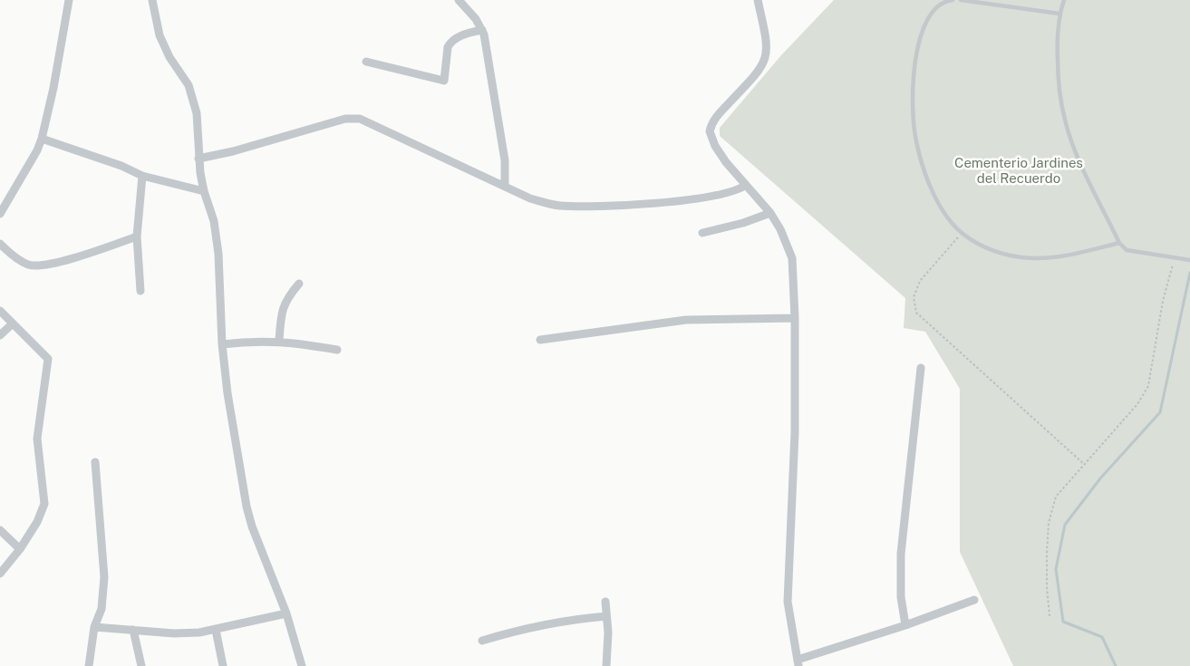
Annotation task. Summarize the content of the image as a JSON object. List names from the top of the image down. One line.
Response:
{"parks":["Cementerio Jardines del Recuerdo"]}
